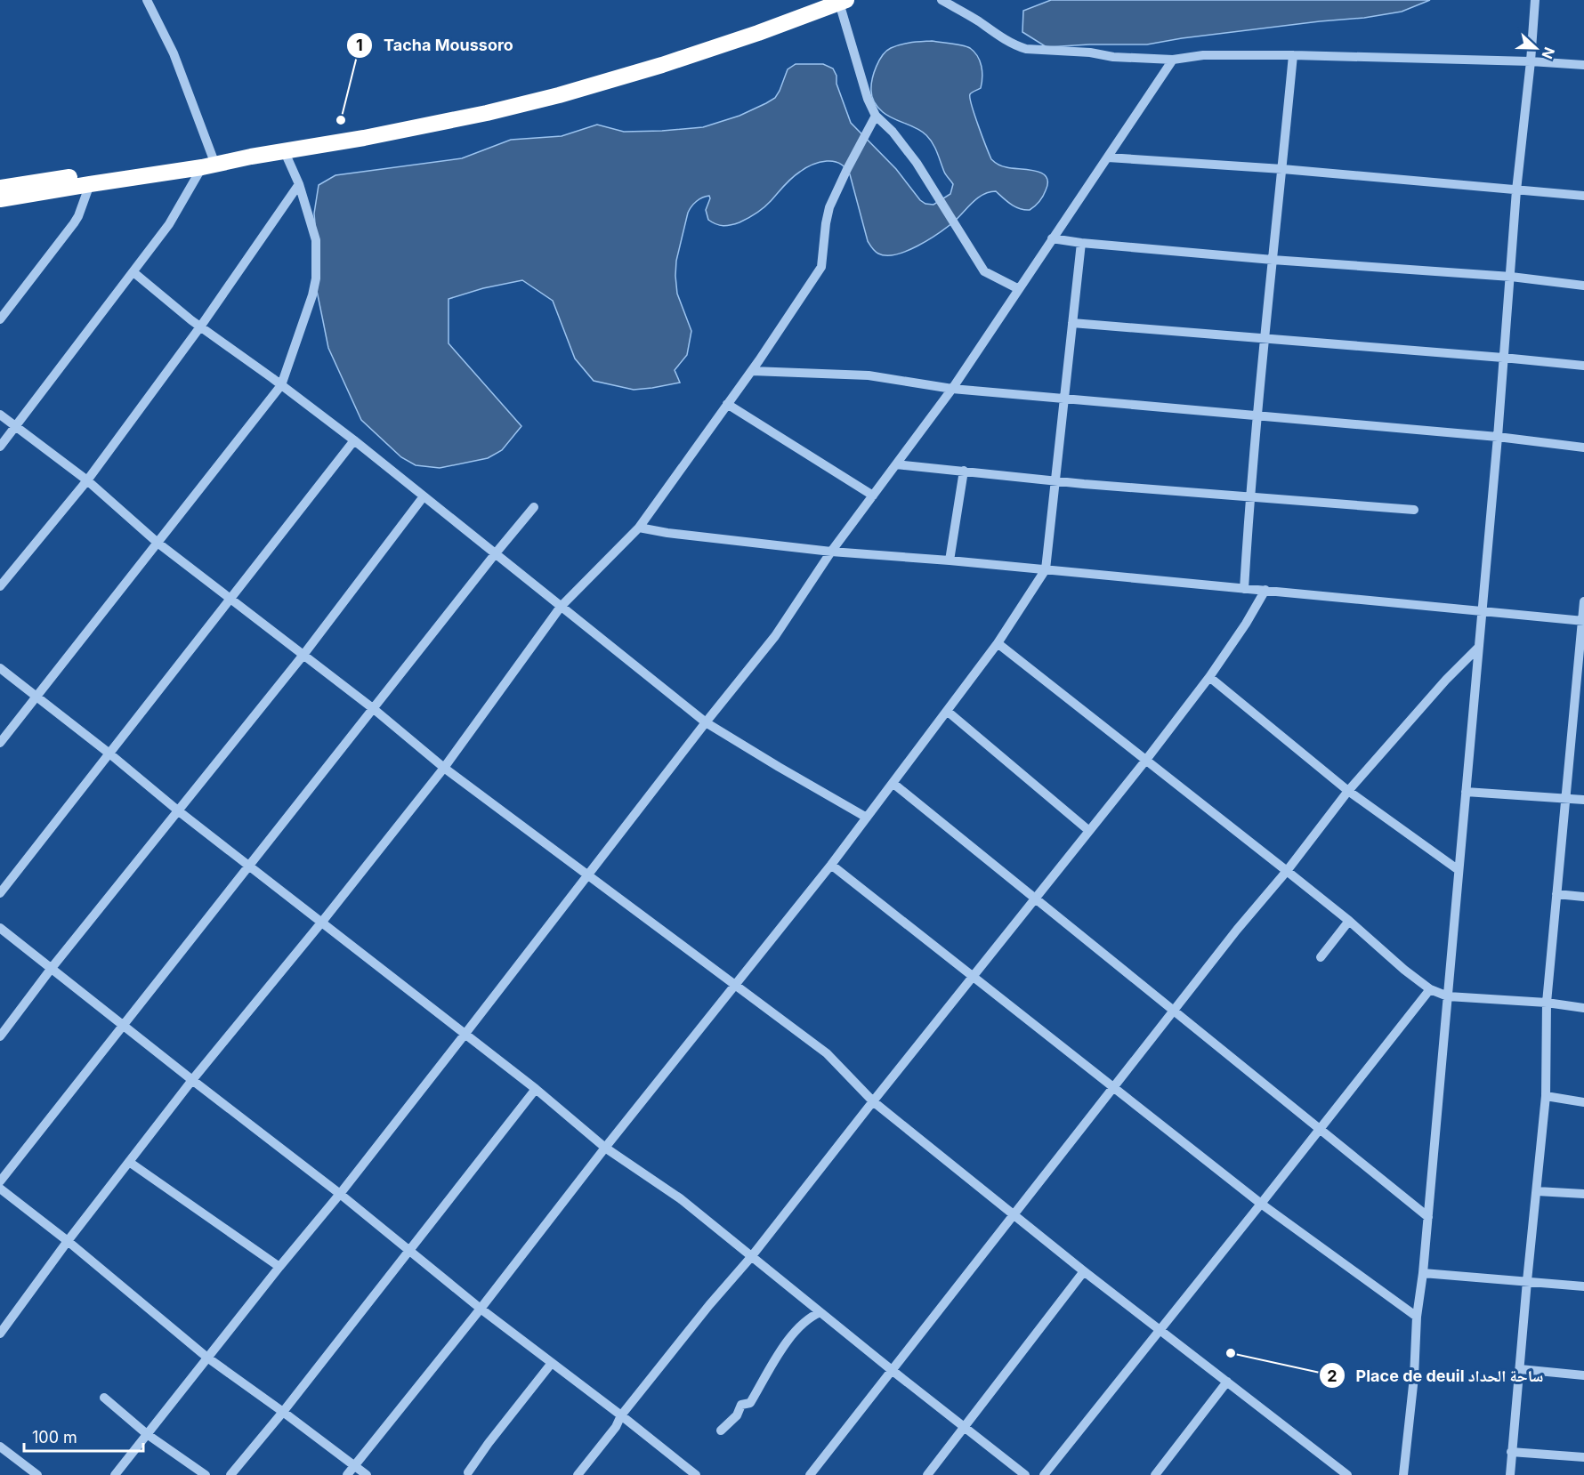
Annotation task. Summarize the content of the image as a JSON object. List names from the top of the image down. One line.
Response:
{"places":["Tacha Moussoro","Place de deuil ساحة الحداد"],"scale_bar":"100 m","north":"right"}
